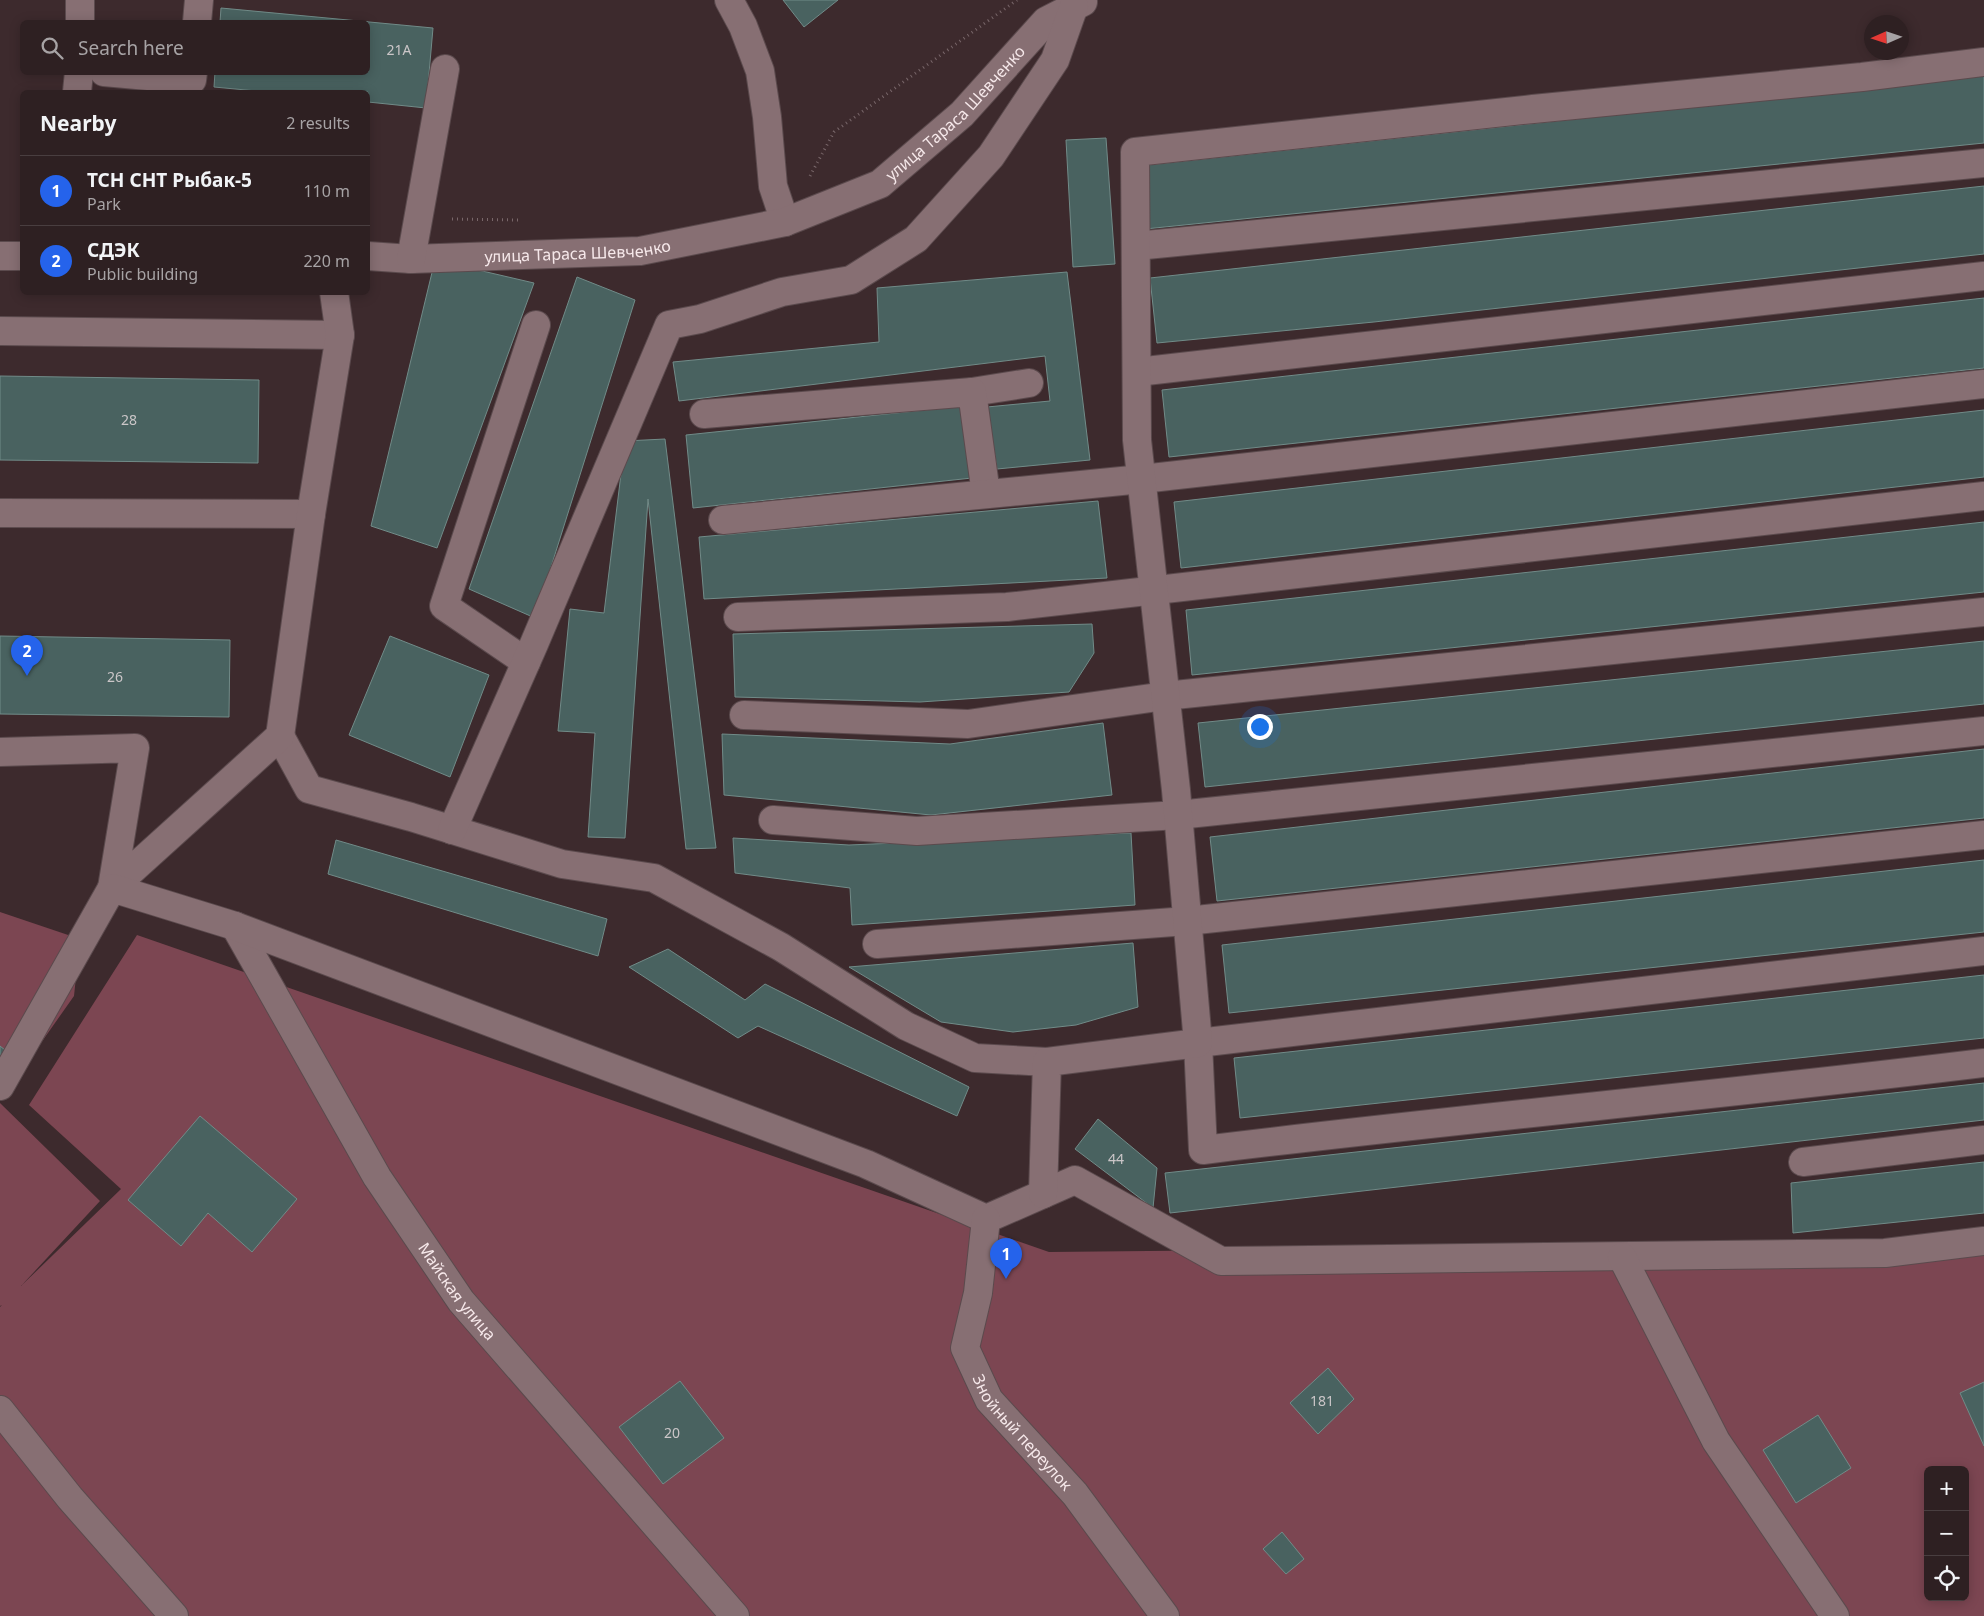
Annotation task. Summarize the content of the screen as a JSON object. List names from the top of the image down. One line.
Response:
{"streets":{"street":["улица Тараса Шевченко","Майская улица","Знойный переулок"]},"house_numbers":["21А","28","26","44","181","20"],"north":"left","page":{"search":"Search here","heading":["Nearby","2 results"],"list":[{"mark":"1","name":"ТСН СНТ Рыбак-5","note":"Park","value":"110 m"},{"mark":"2","name":"СДЭК","note":"Public building","value":"220 m"}],"pins":["2","1"],"map_buttons":["+","−"]}}
